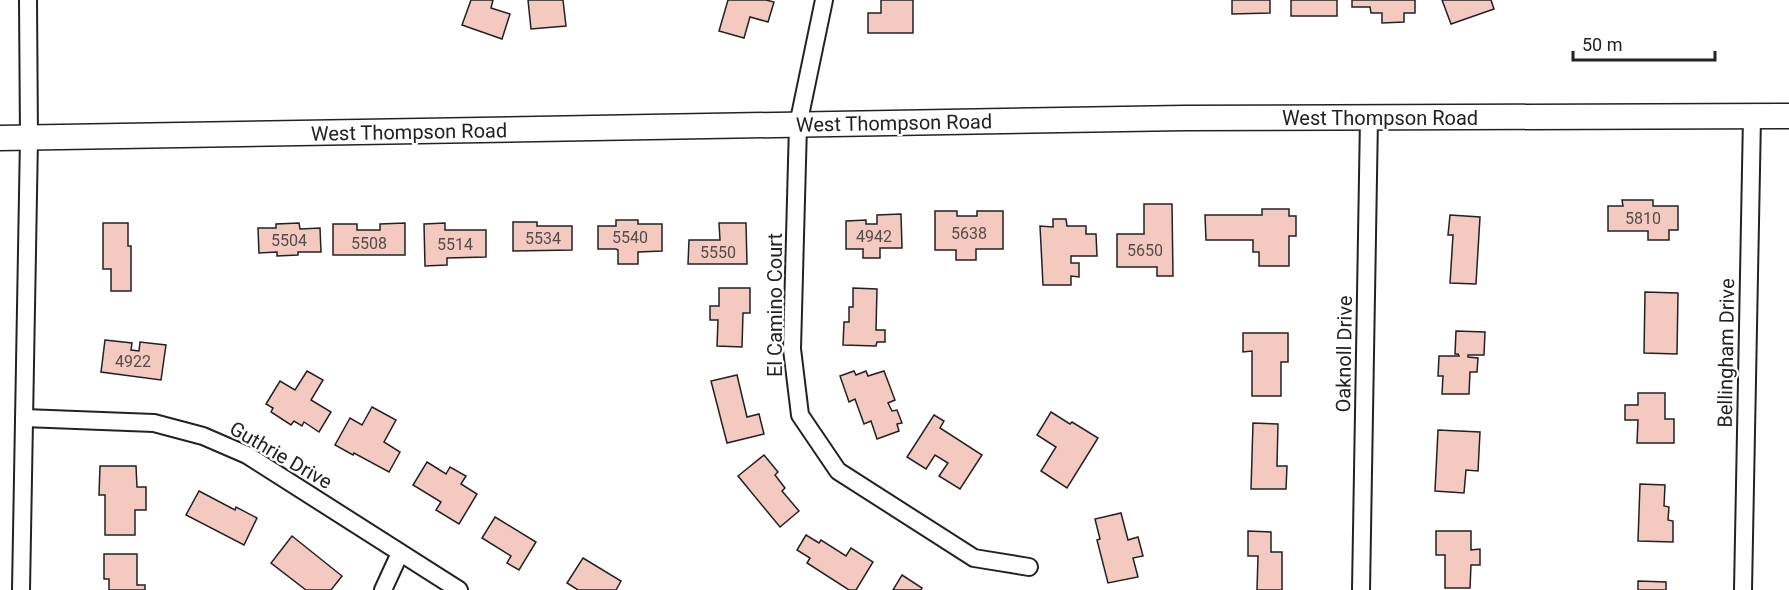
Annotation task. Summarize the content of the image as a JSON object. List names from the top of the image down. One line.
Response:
{"streets":{"main road":["West Thompson Road"],"street":["El Camino Court","Bellingham Drive","Oaknoll Drive","Guthrie Drive"]},"crossings":[["West Thompson Road","El Camino Court"],["West Thompson Road","Bellingham Drive"],["West Thompson Road","Oaknoll Drive"]],"house_numbers":["5810","5638","4942","5540","5534","5504","5508","5514","5650","5550","4922"],"scale_bar":"50 m"}
